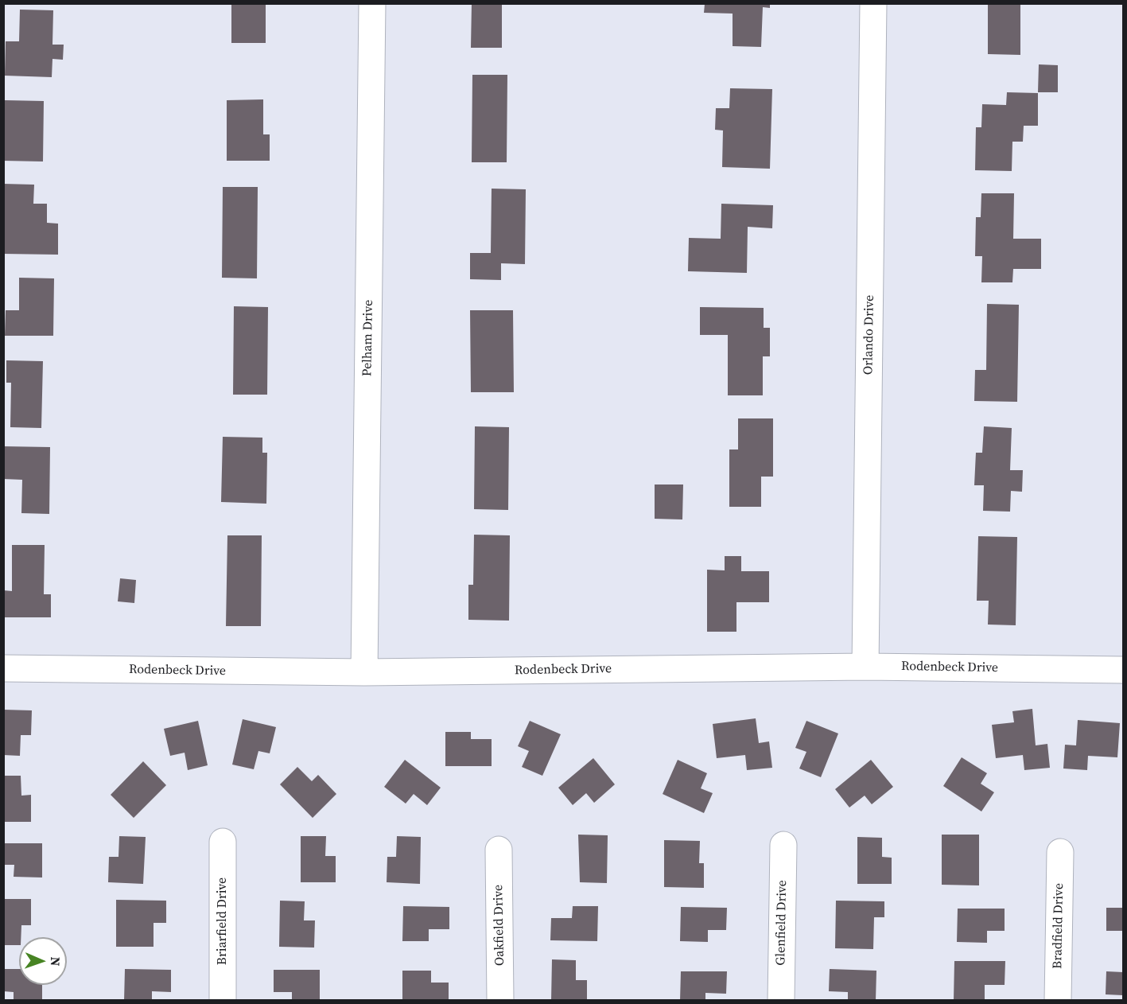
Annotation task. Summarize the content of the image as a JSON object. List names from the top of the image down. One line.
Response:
{"streets":{"street":["Orlando Drive","Pelham Drive","Rodenbeck Drive","Briarfield Drive","Glenfield Drive","Oakfield Drive","Bradfield Drive"]},"crossings":[["Orlando Drive","Rodenbeck Drive"],["Pelham Drive","Rodenbeck Drive"]],"north":"right"}
